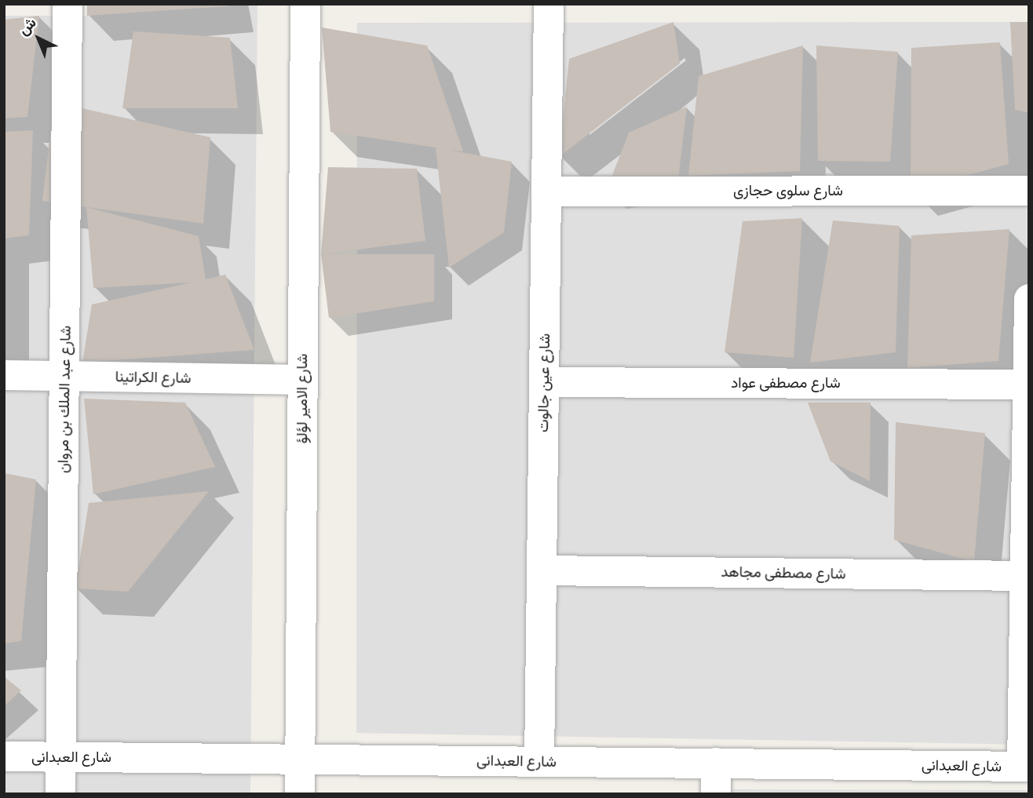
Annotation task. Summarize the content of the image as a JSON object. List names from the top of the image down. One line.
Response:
{"streets":{"street":["شارع سلوى حجازى","شارع الكراتينا","شارع عين جالوت","شارع مصطفى عواد","شارع الامير لؤلؤ","شارع عبد الملك بن مروان","شارع مصطفى مجاهد","شارع العبدانى"]},"crossings":[["شارع سلوى حجازى","شارع عين جالوت"],["شارع الكراتينا","شارع الامير لؤلؤ"],["شارع الكراتينا","شارع عبد الملك بن مروان"],["شارع عين جالوت","شارع مصطفى عواد"],["شارع عين جالوت","شارع مصطفى مجاهد"],["شارع عين جالوت","شارع العبدانى"],["شارع الامير لؤلؤ","شارع العبدانى"],["شارع عبد الملك بن مروان","شارع العبدانى"]],"north":"top left"}
